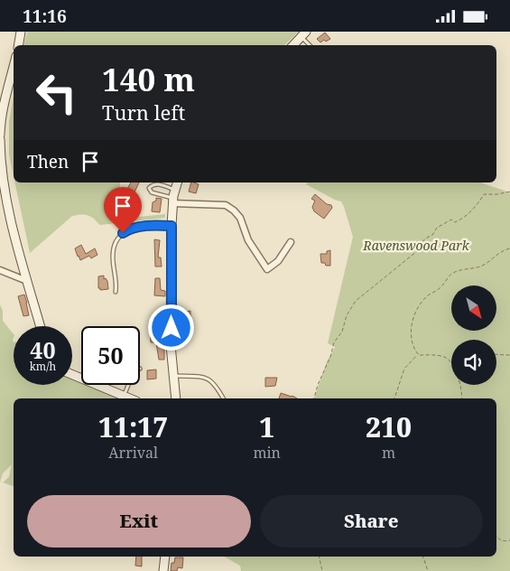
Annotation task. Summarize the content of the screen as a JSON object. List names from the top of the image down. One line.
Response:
{"parks":["Ravenswood Park"],"north":"bottom right","page":{"status":"11:16","turn":["140 m","Turn left"],"then":"Then","speed":"40 km/h","limit":"50","eta":["11:17","Arrival","1","min","210","m"],"buttons":["Exit","Share"]}}
